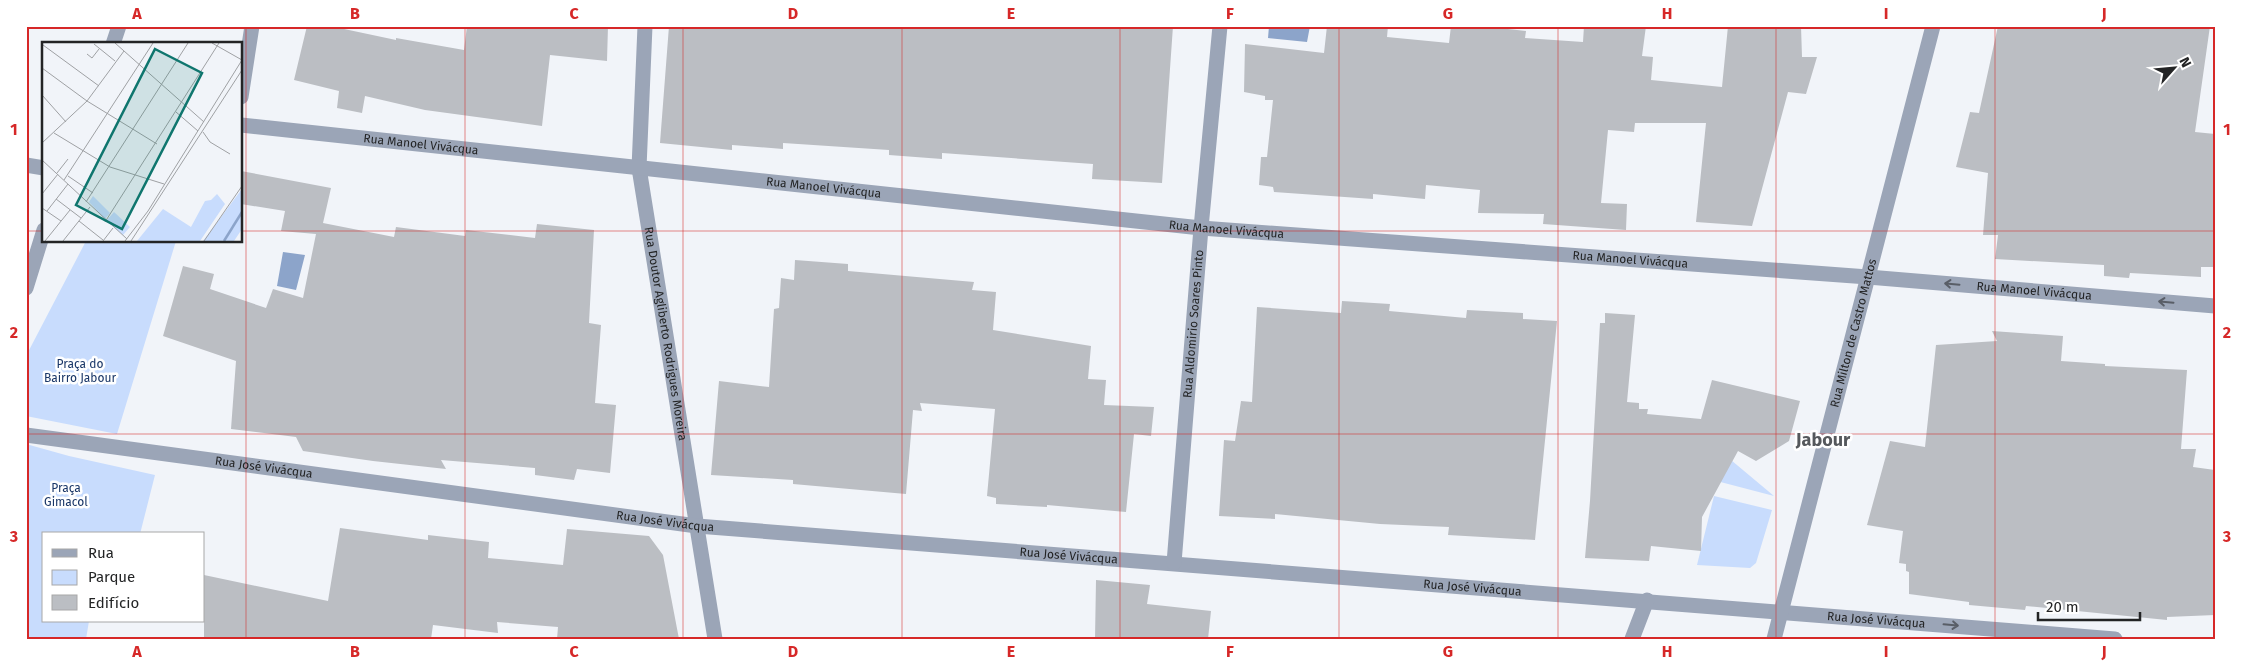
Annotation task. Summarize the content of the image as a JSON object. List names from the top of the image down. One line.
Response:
{"streets":{"street":["Rua Manoel Vivácqua","Rua Aldomirio Soares Pinto","Rua Milton de Castro Mattos","Rua Doutor Agliberto Rodrigues Moreira","Rua José Vivácqua"]},"crossings":[["Rua Manoel Vivácqua","Rua Aldomirio Soares Pinto"],["Rua Manoel Vivácqua","Rua Milton de Castro Mattos"],["Rua Manoel Vivácqua","Rua Doutor Agliberto Rodrigues Moreira"],["Rua Aldomirio Soares Pinto","Rua José Vivácqua"],["Rua Milton de Castro Mattos","Rua José Vivácqua"],["Rua Doutor Agliberto Rodrigues Moreira","Rua José Vivácqua"]],"districts":["Jabour"],"parks":["Praça do Bairro Jabour","Praça Gimacol"],"legend":["Rua","Parque","Edifício"],"scale_bar":"20 m","north":"top right","grid":{"columns":["A","B","C","D","E","F","G","H","I","J"],"rows":["1","2","3"]}}
